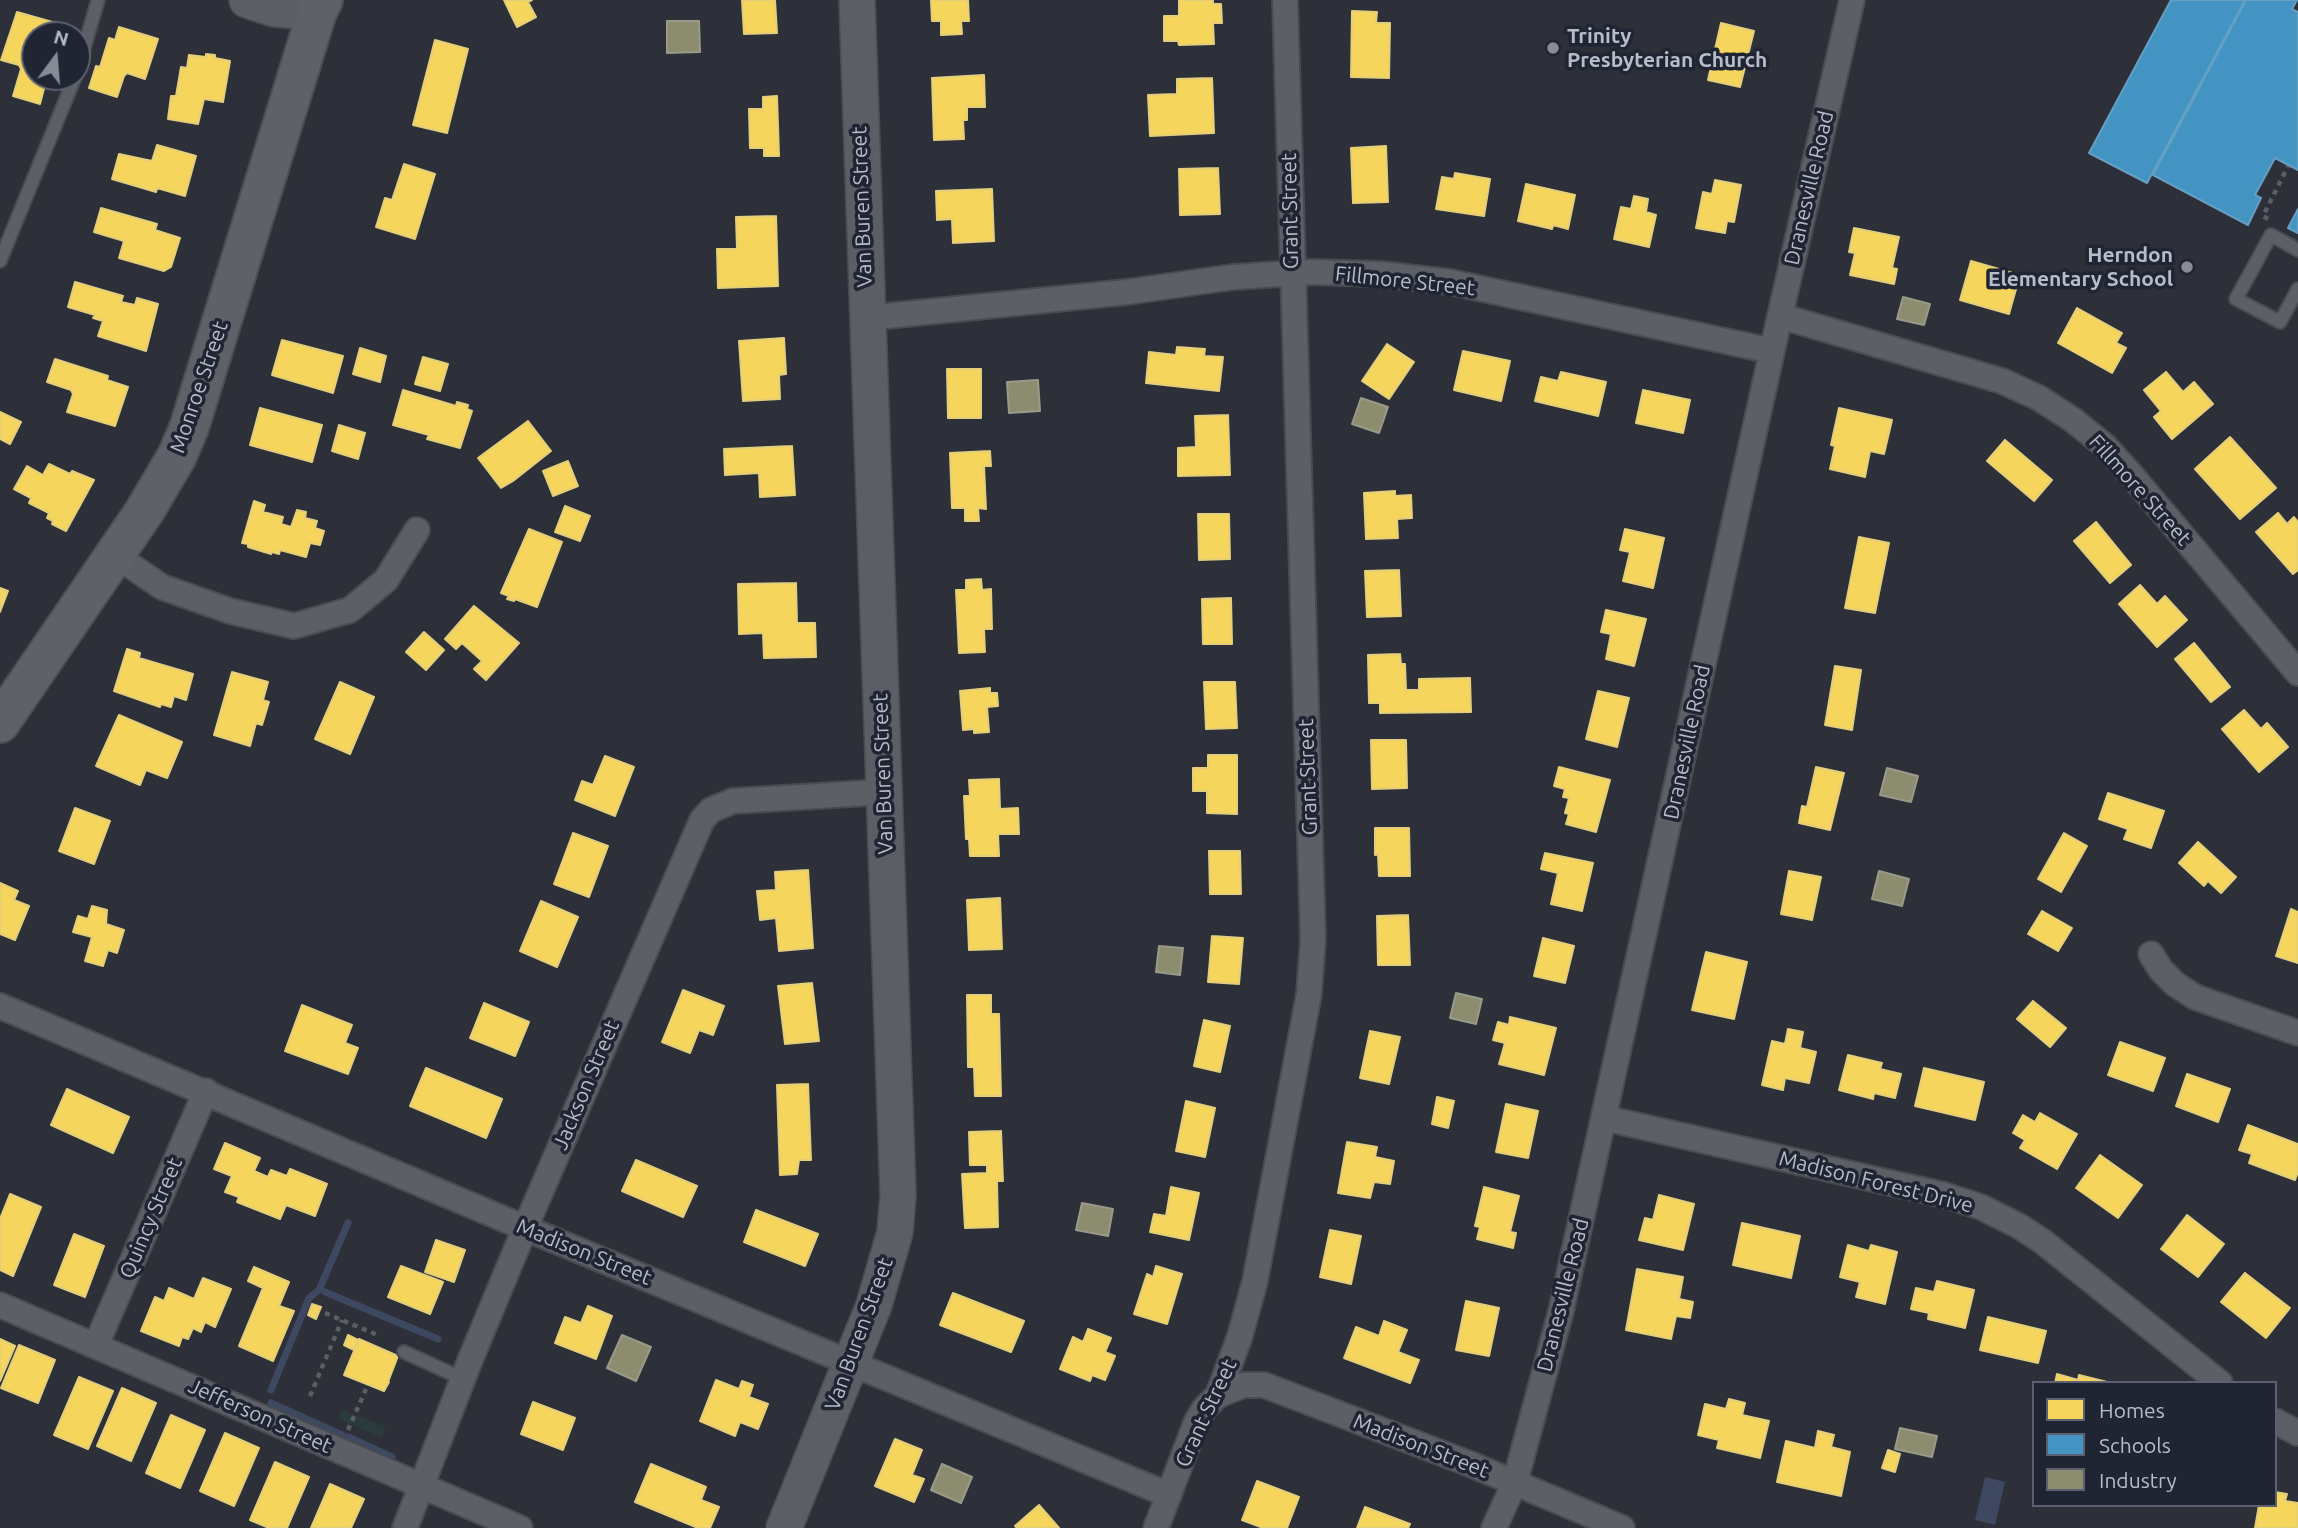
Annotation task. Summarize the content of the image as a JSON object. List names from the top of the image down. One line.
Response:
{"streets":{"main road":["Monroe Street"],"street":["Dranesville Road","Van Buren Street","Grant Street","Fillmore Street","Jackson Street","Madison Forest Drive","Quincy Street","Madison Street","Jefferson Street"]},"crossings":[["Dranesville Road","Fillmore Street"],["Dranesville Road","Madison Forest Drive"],["Dranesville Road","Madison Street"],["Van Buren Street","Fillmore Street"],["Van Buren Street","Jackson Street"],["Van Buren Street","Madison Street"],["Grant Street","Fillmore Street"],["Grant Street","Madison Street"],["Jackson Street","Madison Street"],["Jackson Street","Jefferson Street"],["Quincy Street","Madison Street"],["Quincy Street","Jefferson Street"]],"places":["Trinity Presbyterian Church","Herndon Elementary School"],"legend":["Homes","Schools","Industry"],"north":"top"}
